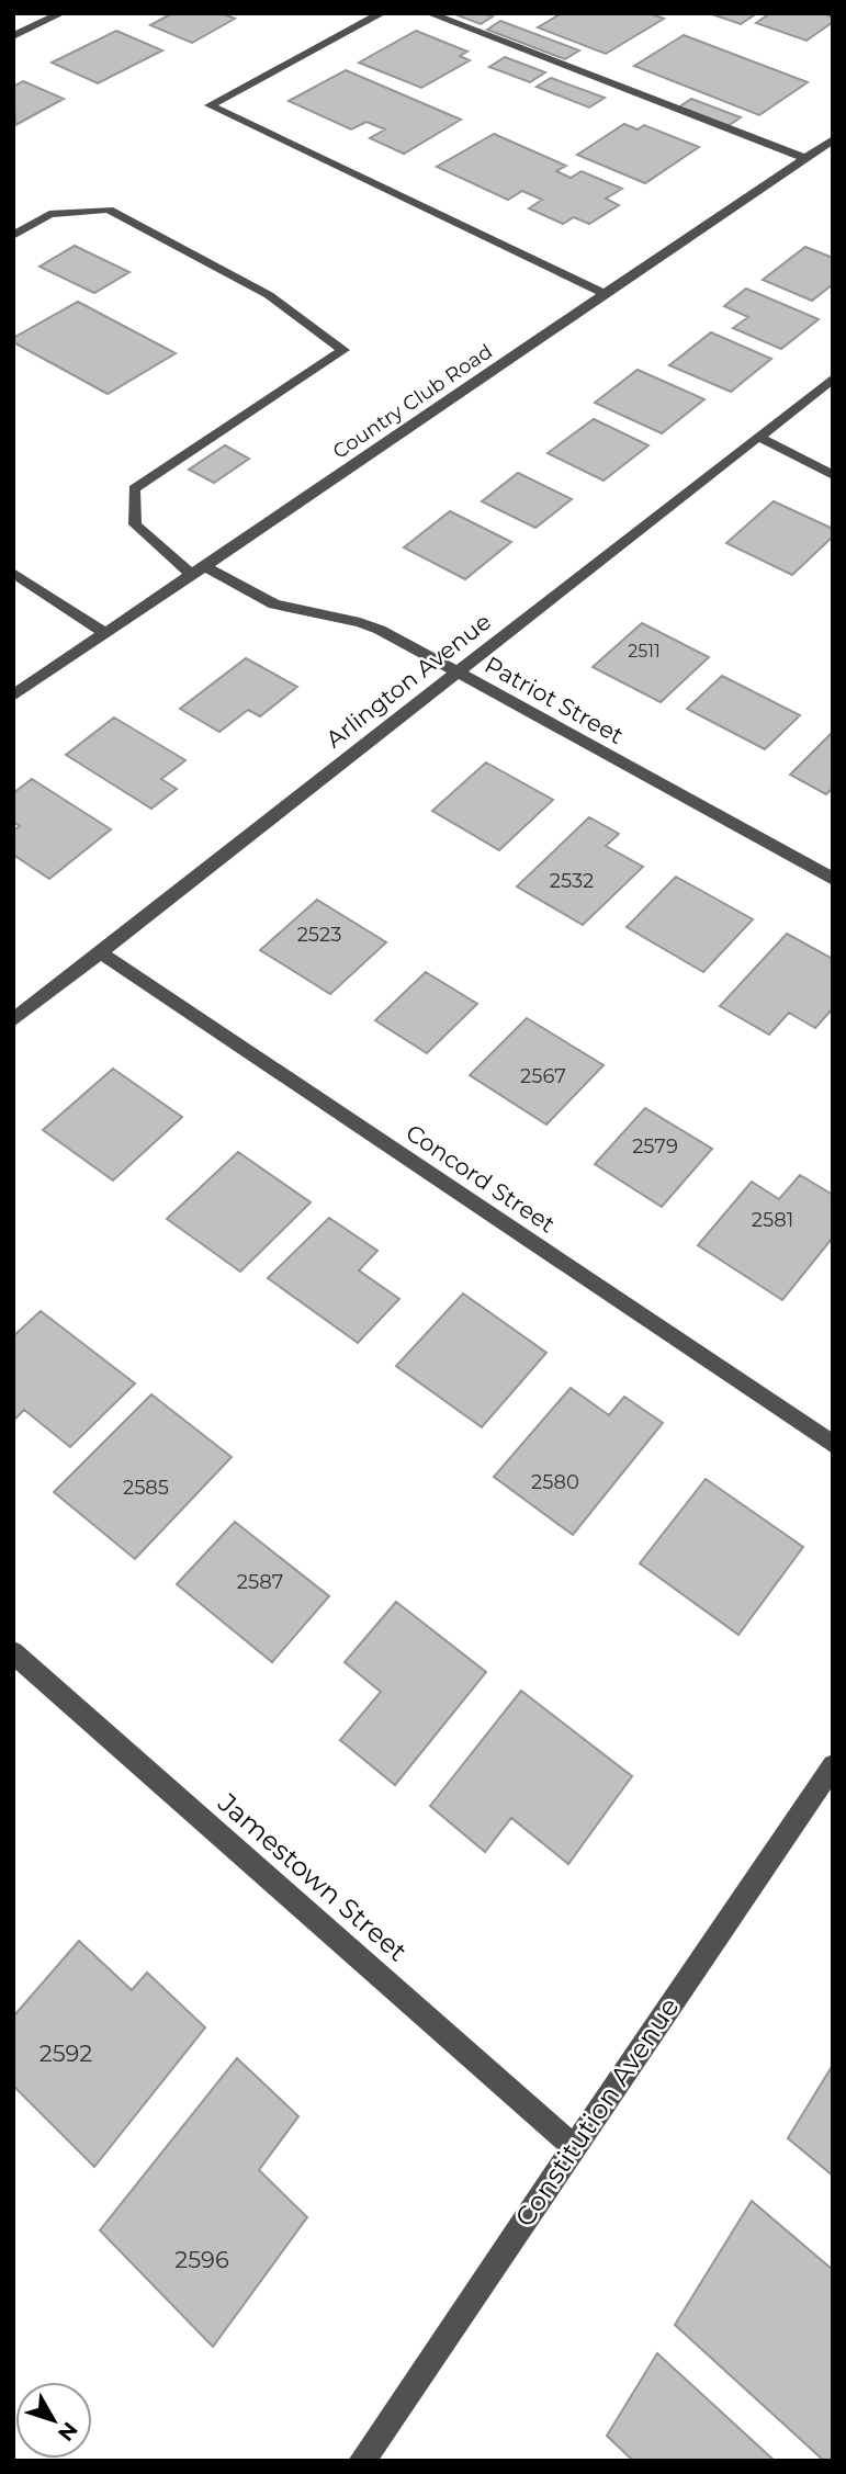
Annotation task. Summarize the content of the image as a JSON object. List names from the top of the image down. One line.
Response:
{"streets":{"street":["Country Club Road","Arlington Avenue","Patriot Street","Concord Street","Jamestown Street","Constitution Avenue"]},"crossings":[["Country Club Road","Patriot Street"],["Arlington Avenue","Patriot Street"],["Arlington Avenue","Concord Street"],["Jamestown Street","Constitution Avenue"]],"house_numbers":["2511","2532","2523","2567","2579","2581","2580","2585","2587","2592","2596"],"north":"bottom right"}
